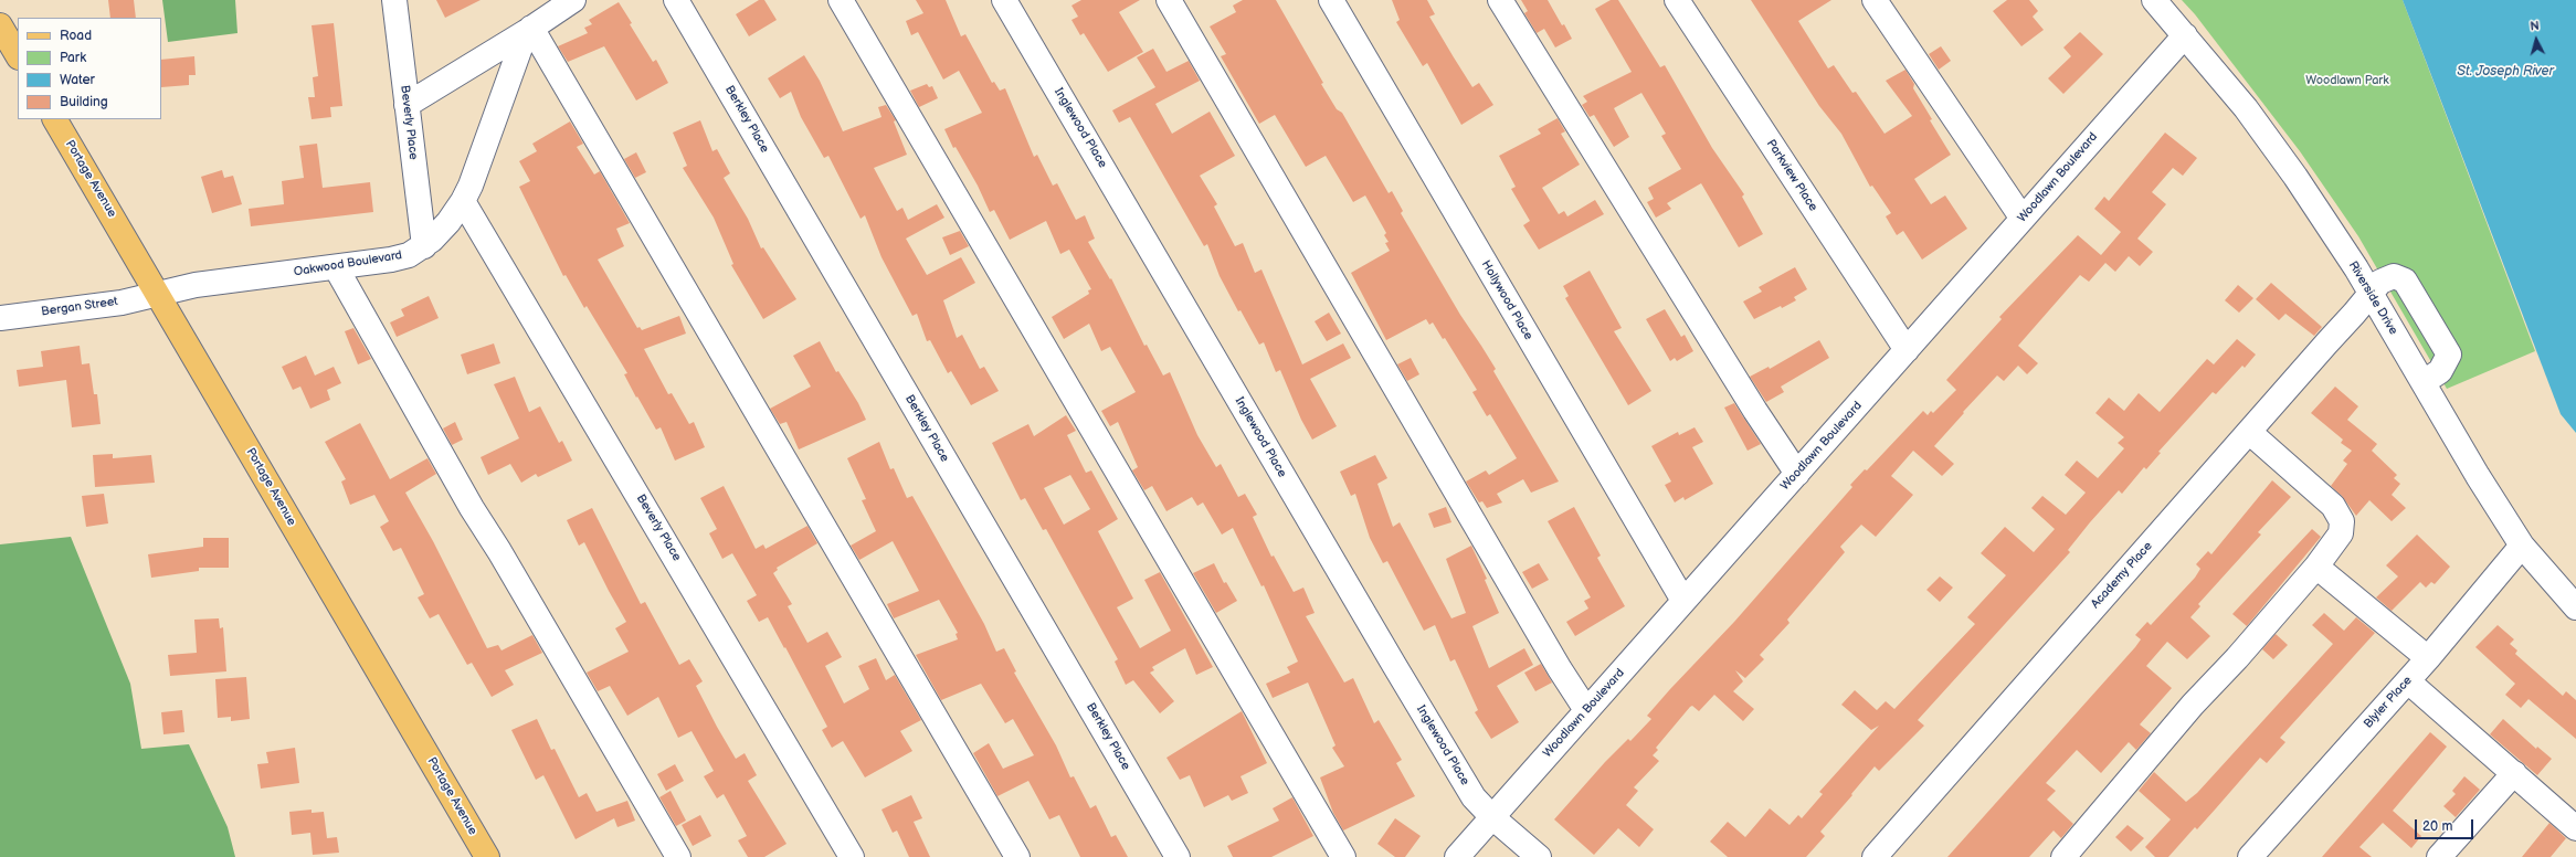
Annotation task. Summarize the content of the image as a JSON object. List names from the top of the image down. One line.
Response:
{"streets":{"main road":["Portage Avenue"],"street":["Berkley Place","Beverly Place","Inglewood Place","Parkview Place","Woodlawn Boulevard","Oakwood Boulevard","Riverside Drive","Hollywood Place","Bergan Street","Academy Place","Blyler Place"]},"crossings":[["Beverly Place","Oakwood Boulevard"],["Inglewood Place","Woodlawn Boulevard"],["Parkview Place","Woodlawn Boulevard"],["Woodlawn Boulevard","Riverside Drive"],["Woodlawn Boulevard","Hollywood Place"],["Portage Avenue","Oakwood Boulevard"],["Portage Avenue","Bergan Street"],["Oakwood Boulevard","Bergan Street"],["Riverside Drive","Academy Place"],["Riverside Drive","Blyler Place"]],"water":["St. Joseph River"],"parks":["Woodlawn Park"],"legend":["Road","Park","Water","Building"],"scale_bar":"20 m","north":"top"}
